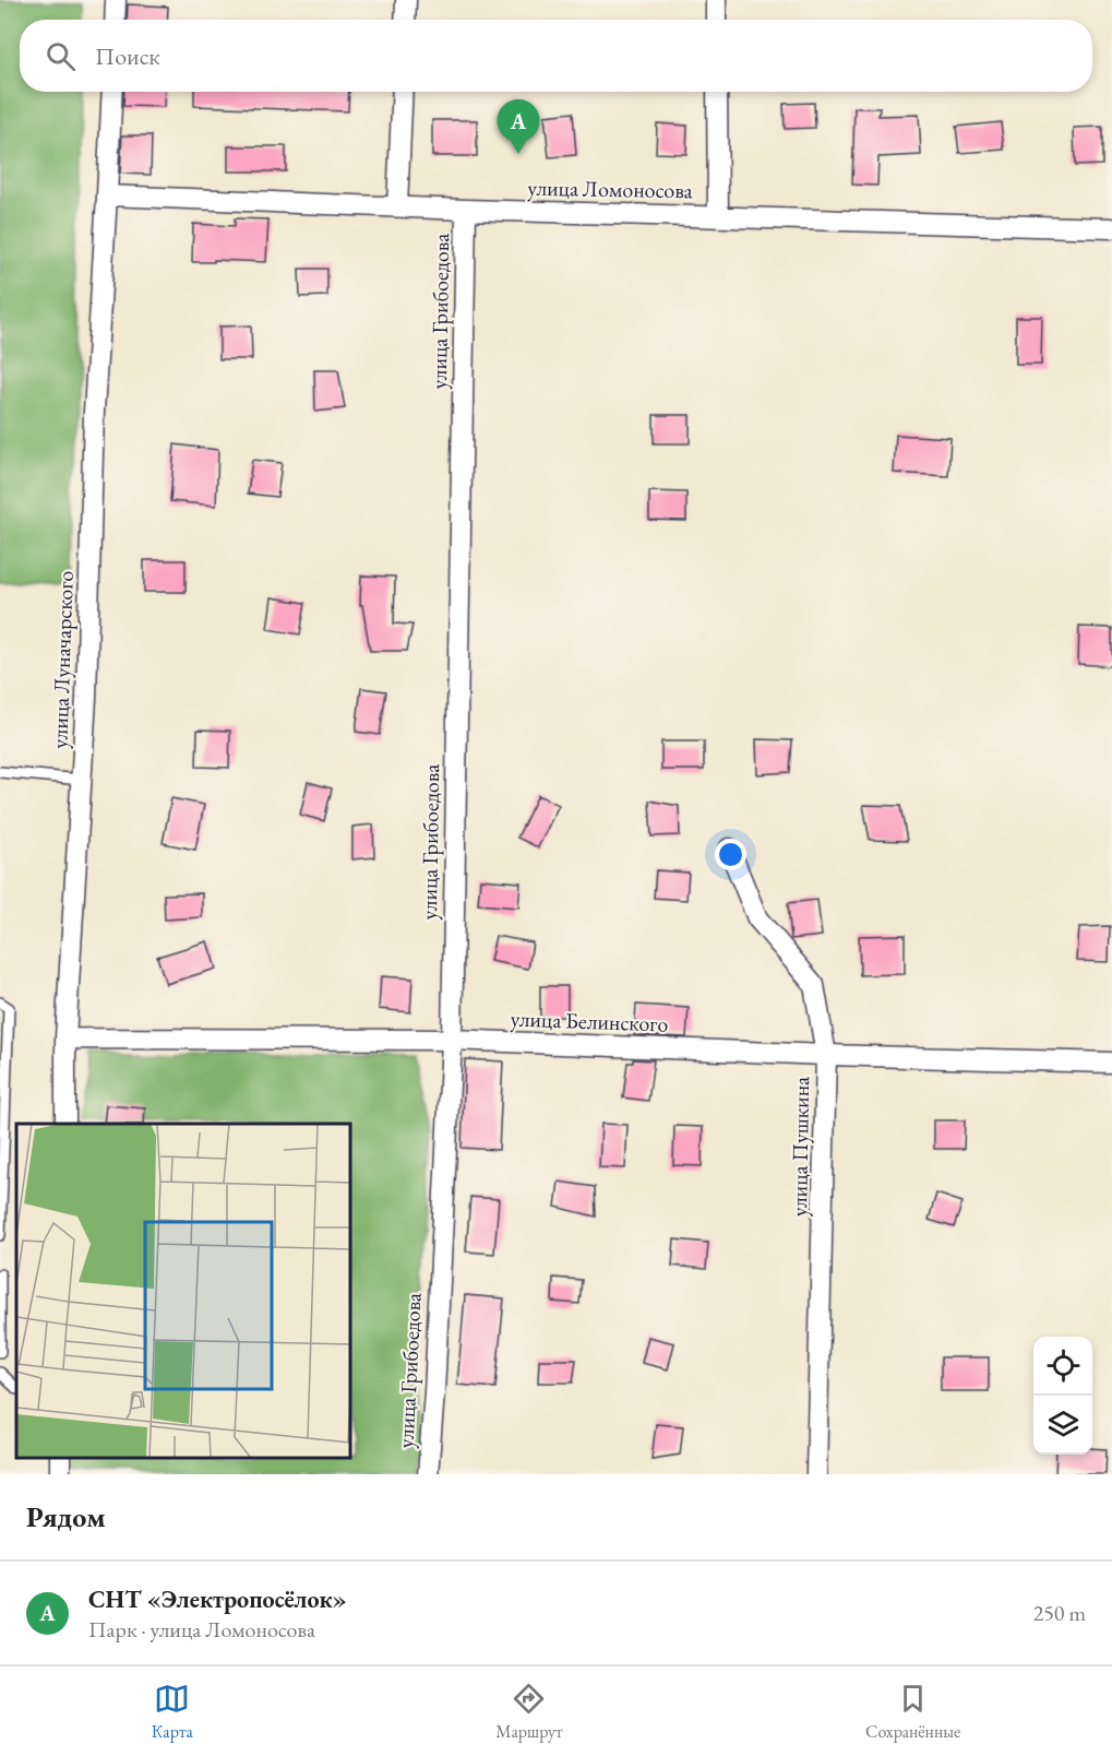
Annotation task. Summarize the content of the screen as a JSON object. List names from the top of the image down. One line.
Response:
{"streets":{"street":["улица Ломоносова","улица Грибоедова","улица Луначарского","улица Белинского","улица Пушкина"]},"crossings":[["улица Ломоносова","улица Грибоедова"],["улица Ломоносова","улица Луначарского"],["улица Грибоедова","улица Белинского"],["улица Луначарского","улица Белинского"],["улица Белинского","улица Пушкина"]],"page":{"search":"Поиск","pins":"A","heading":"Рядом","list":[{"mark":"A","name":"СНТ «Электропосёлок»","note":"Парк · улица Ломоносова","value":"250 m"}],"nav":["Карта","Маршрут","Сохранённые"]}}
